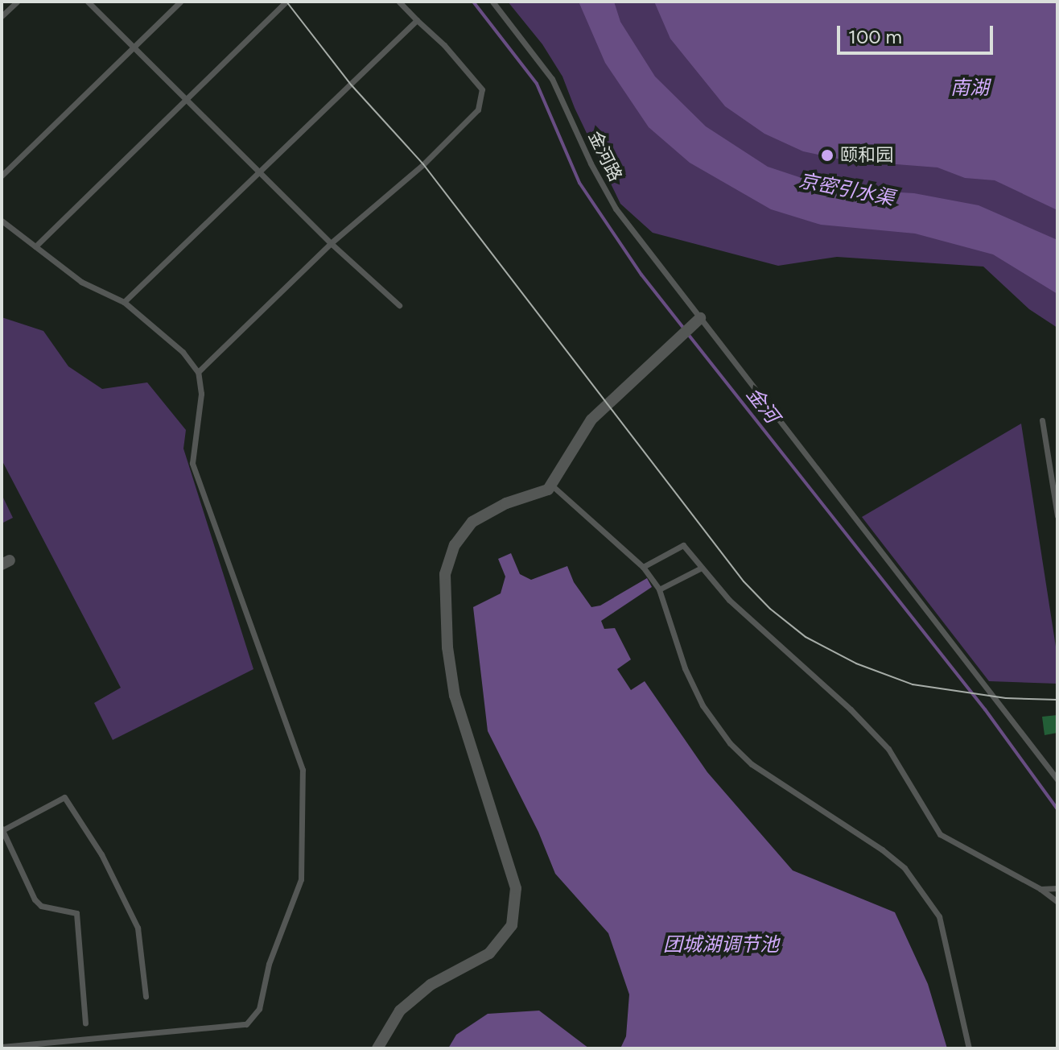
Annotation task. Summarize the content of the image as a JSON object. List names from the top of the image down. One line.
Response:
{"streets":{"lane":["金河路"]},"water":["南湖","京密引水渠","金河","团城湖调节池"],"places":["颐和园"],"scale_bar":"100 m"}
